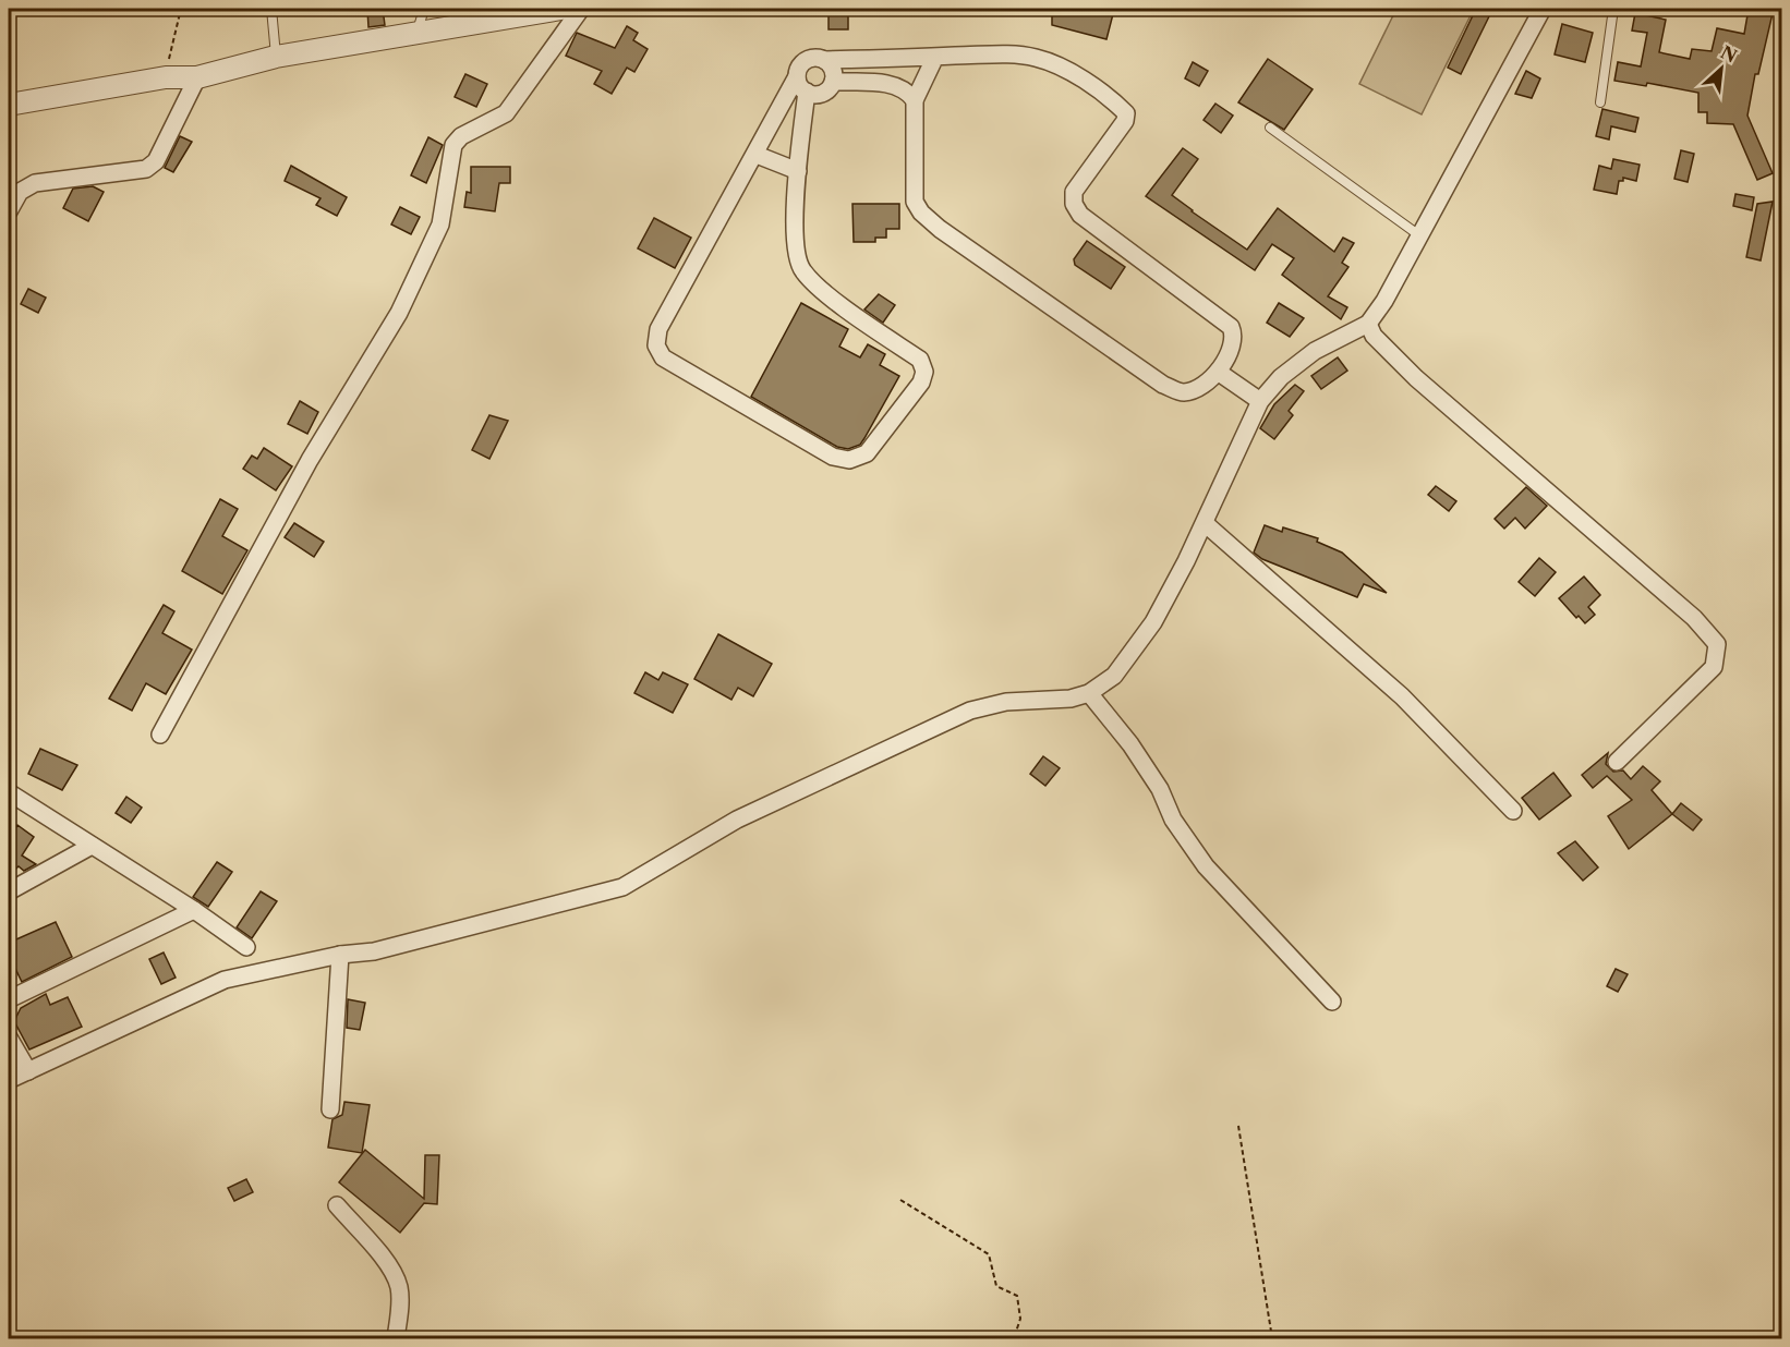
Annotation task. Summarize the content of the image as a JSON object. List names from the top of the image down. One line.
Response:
{"north":"top right"}
